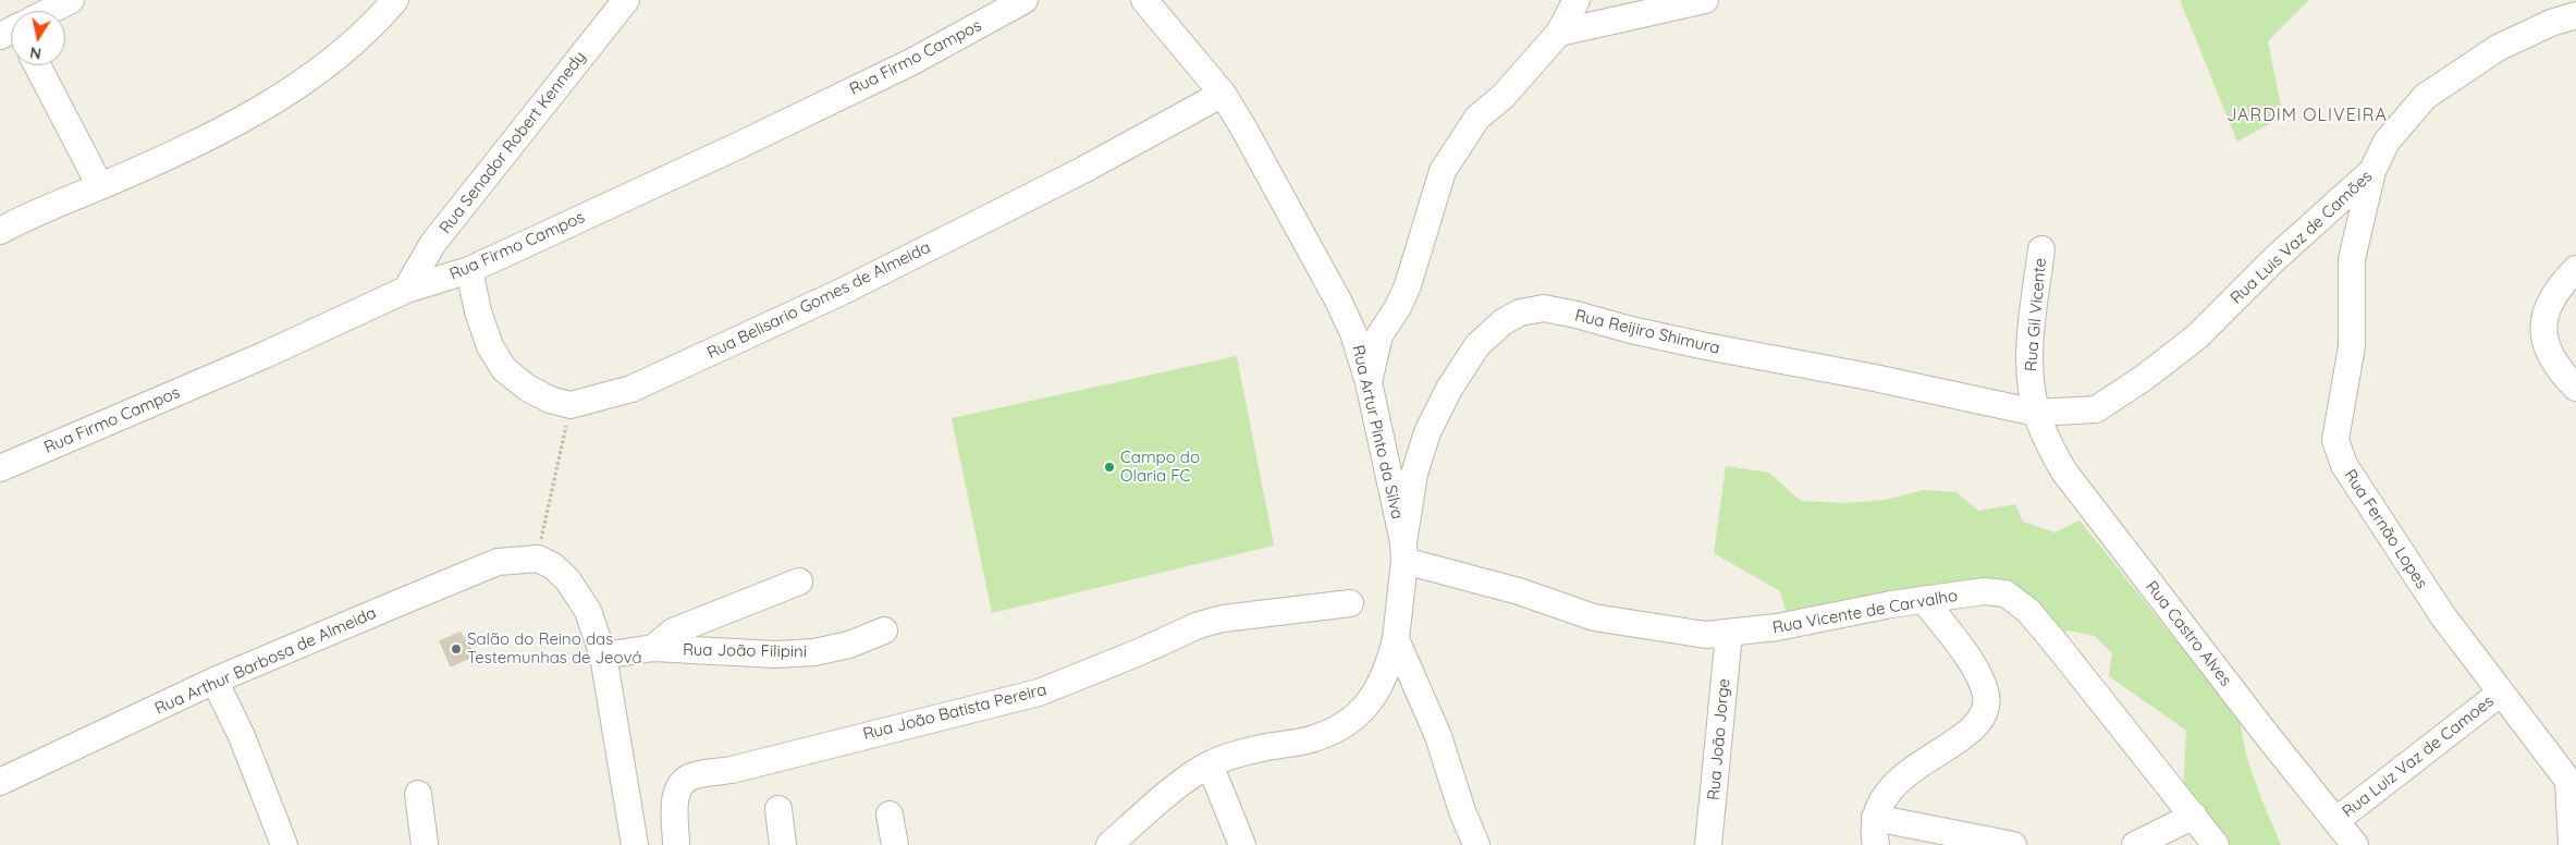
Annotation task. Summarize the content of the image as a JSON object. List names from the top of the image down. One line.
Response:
{"streets":{"street":["Rua Firmo Campos","Rua Senador Robert Kennedy","Rua Luis Vaz de Camões","Rua Belisario Gomes de Almeida","Rua Gil Vicente","Rua Reijiro Shimura","Rua Artur Pinto da Silva","Rua Fernão Lopes","Rua Vicente de Carvalho","Rua Castro Alves","Rua João Filipini","Rua Arthur Barbosa de Almeida","Rua João Batista Pereira","Rua João Jorge","Rua Luiz Vaz de Camoes"]},"crossings":[["Rua Firmo Campos","Rua Senador Robert Kennedy"],["Rua Luis Vaz de Camões","Rua Gil Vicente"],["Rua Luis Vaz de Camões","Rua Reijiro Shimura"],["Rua Luis Vaz de Camões","Rua Fernão Lopes"],["Rua Luis Vaz de Camões","Rua Castro Alves"],["Rua Belisario Gomes de Almeida","Rua Artur Pinto da Silva"],["Rua Gil Vicente","Rua Reijiro Shimura"],["Rua Gil Vicente","Rua Castro Alves"],["Rua Reijiro Shimura","Rua Artur Pinto da Silva"],["Rua Reijiro Shimura","Rua Vicente de Carvalho"],["Rua Reijiro Shimura","Rua Castro Alves"],["Rua Artur Pinto da Silva","Rua Vicente de Carvalho"],["Rua Fernão Lopes","Rua Luiz Vaz de Camoes"],["Rua Vicente de Carvalho","Rua João Jorge"],["Rua Castro Alves","Rua Luiz Vaz de Camoes"]],"districts":["JARDIM OLIVEIRA"],"places":["Campo do Olaria FC","Salão do Reino das Testemunhas de Jeová"],"north":"bottom"}
